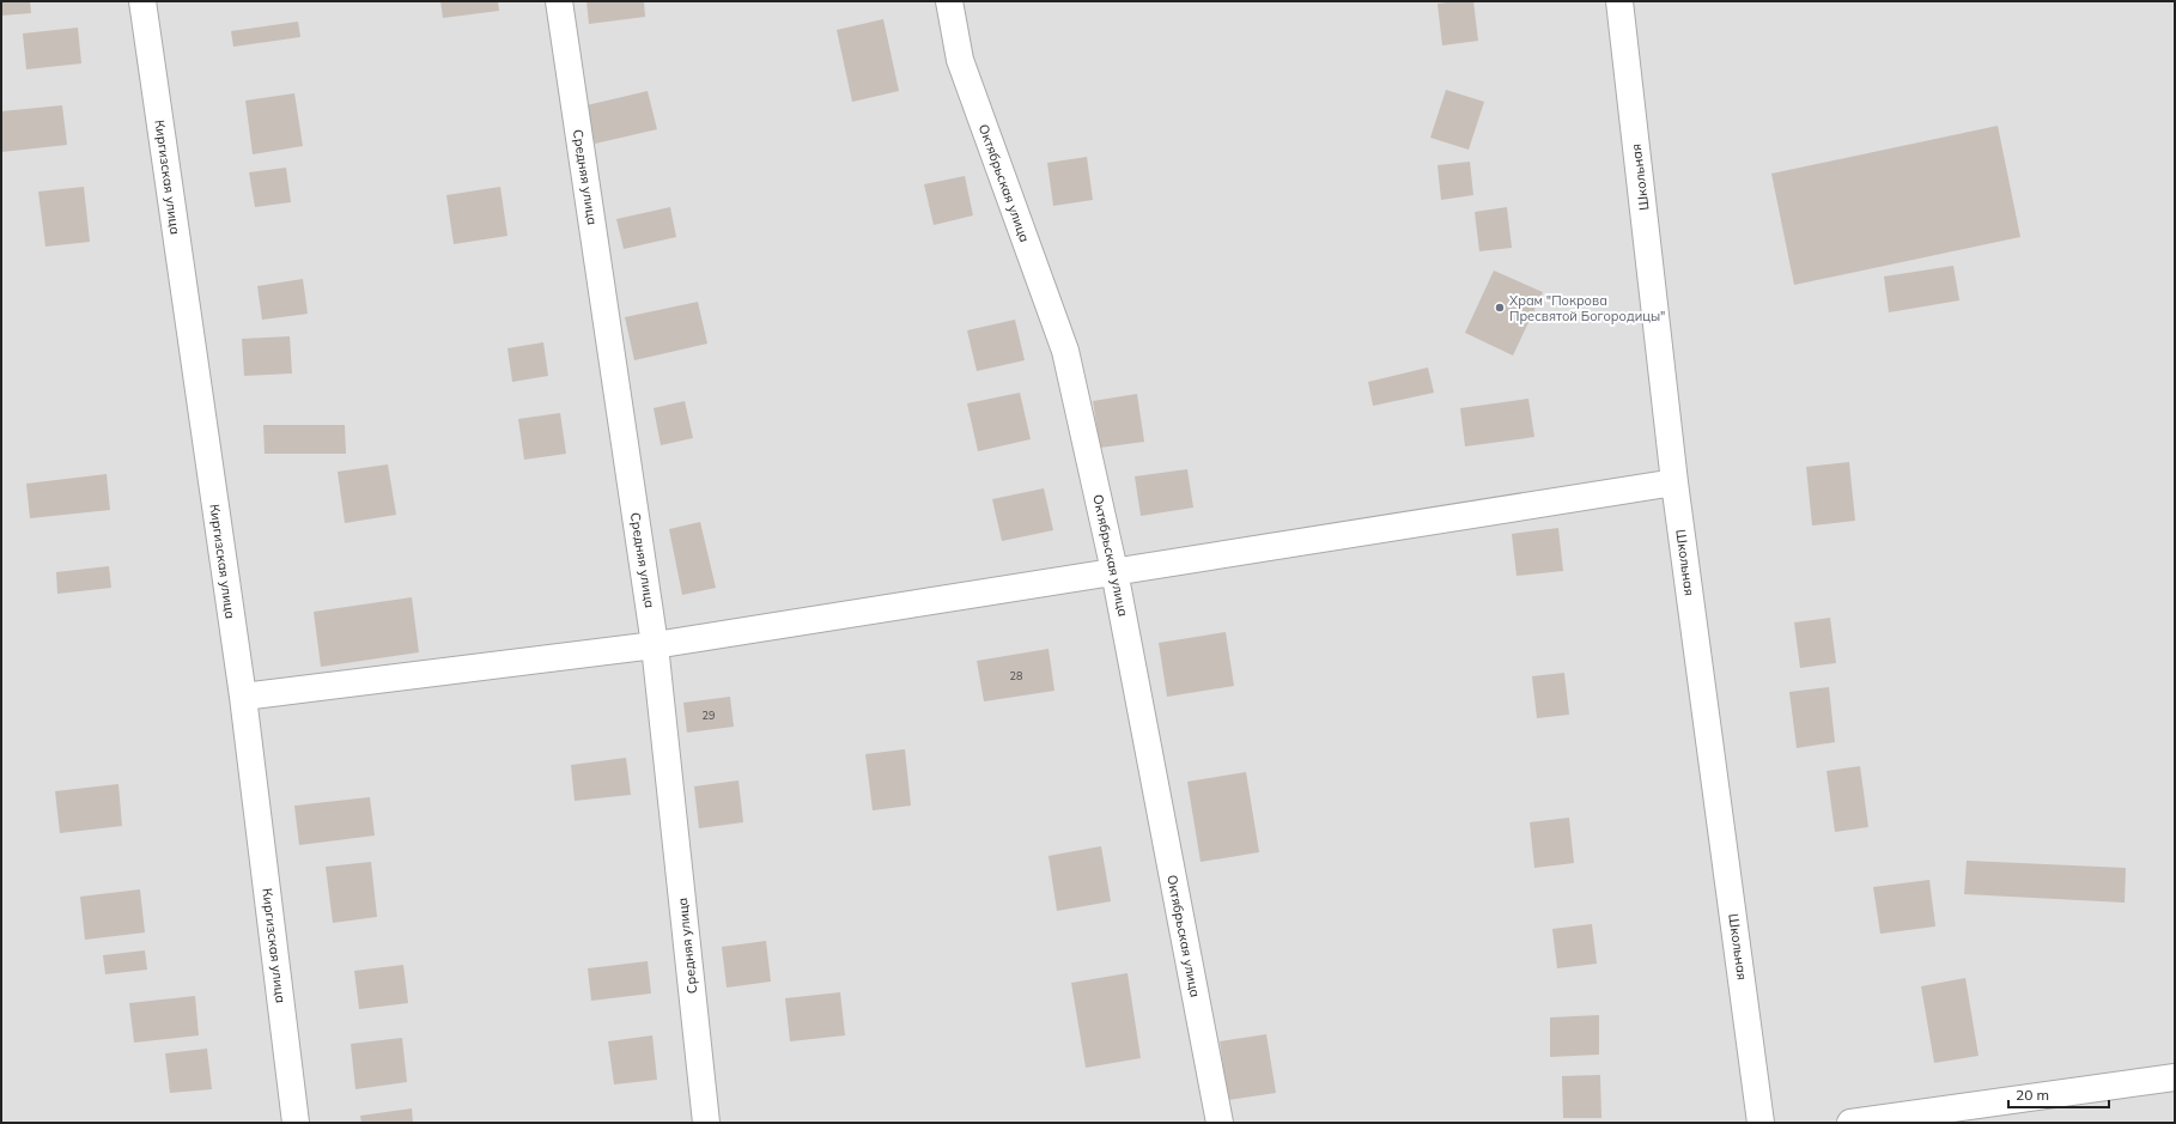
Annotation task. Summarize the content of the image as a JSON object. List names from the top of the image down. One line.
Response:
{"streets":{"street":["Киргизская улица","Средняя улица","Школьная","Октябрьская улица"]},"places":["Храм \"Покрова Пресвятой Богородицы\""],"house_numbers":["28","29"],"scale_bar":"20 m"}
